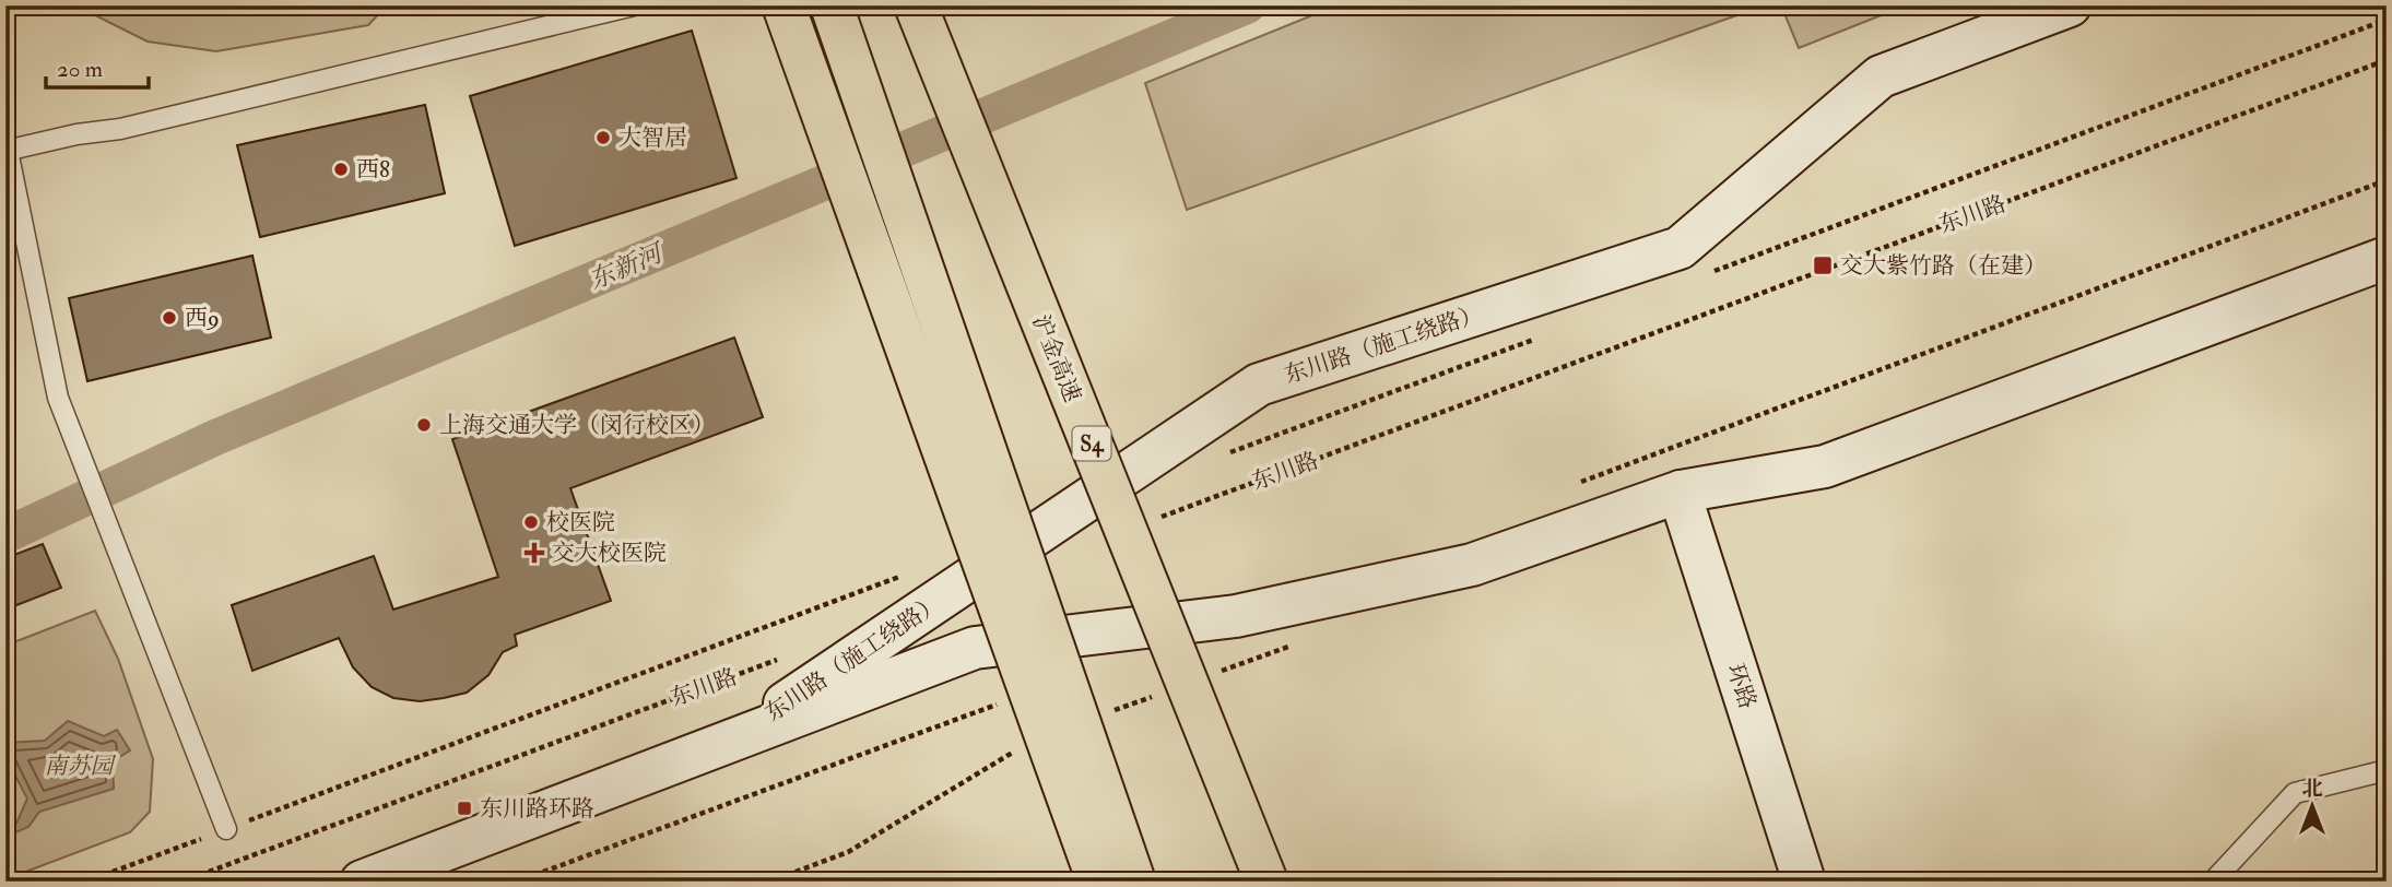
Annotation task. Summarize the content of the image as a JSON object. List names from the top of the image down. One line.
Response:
{"streets":{"highway":["沪金高速","S4"],"main road":["东川路（施工绕路）","环路"],"path":["东川路"]},"water":["东新河"],"parks":["南苏园"],"places":{"other":["大智居","西8","西9","上海交通大学（闵行校区）","校医院"],"transit":["交大紫竹路（在建）","东川路环路"],"health":["交大校医院"]},"scale_bar":"20 m","north":"top"}
